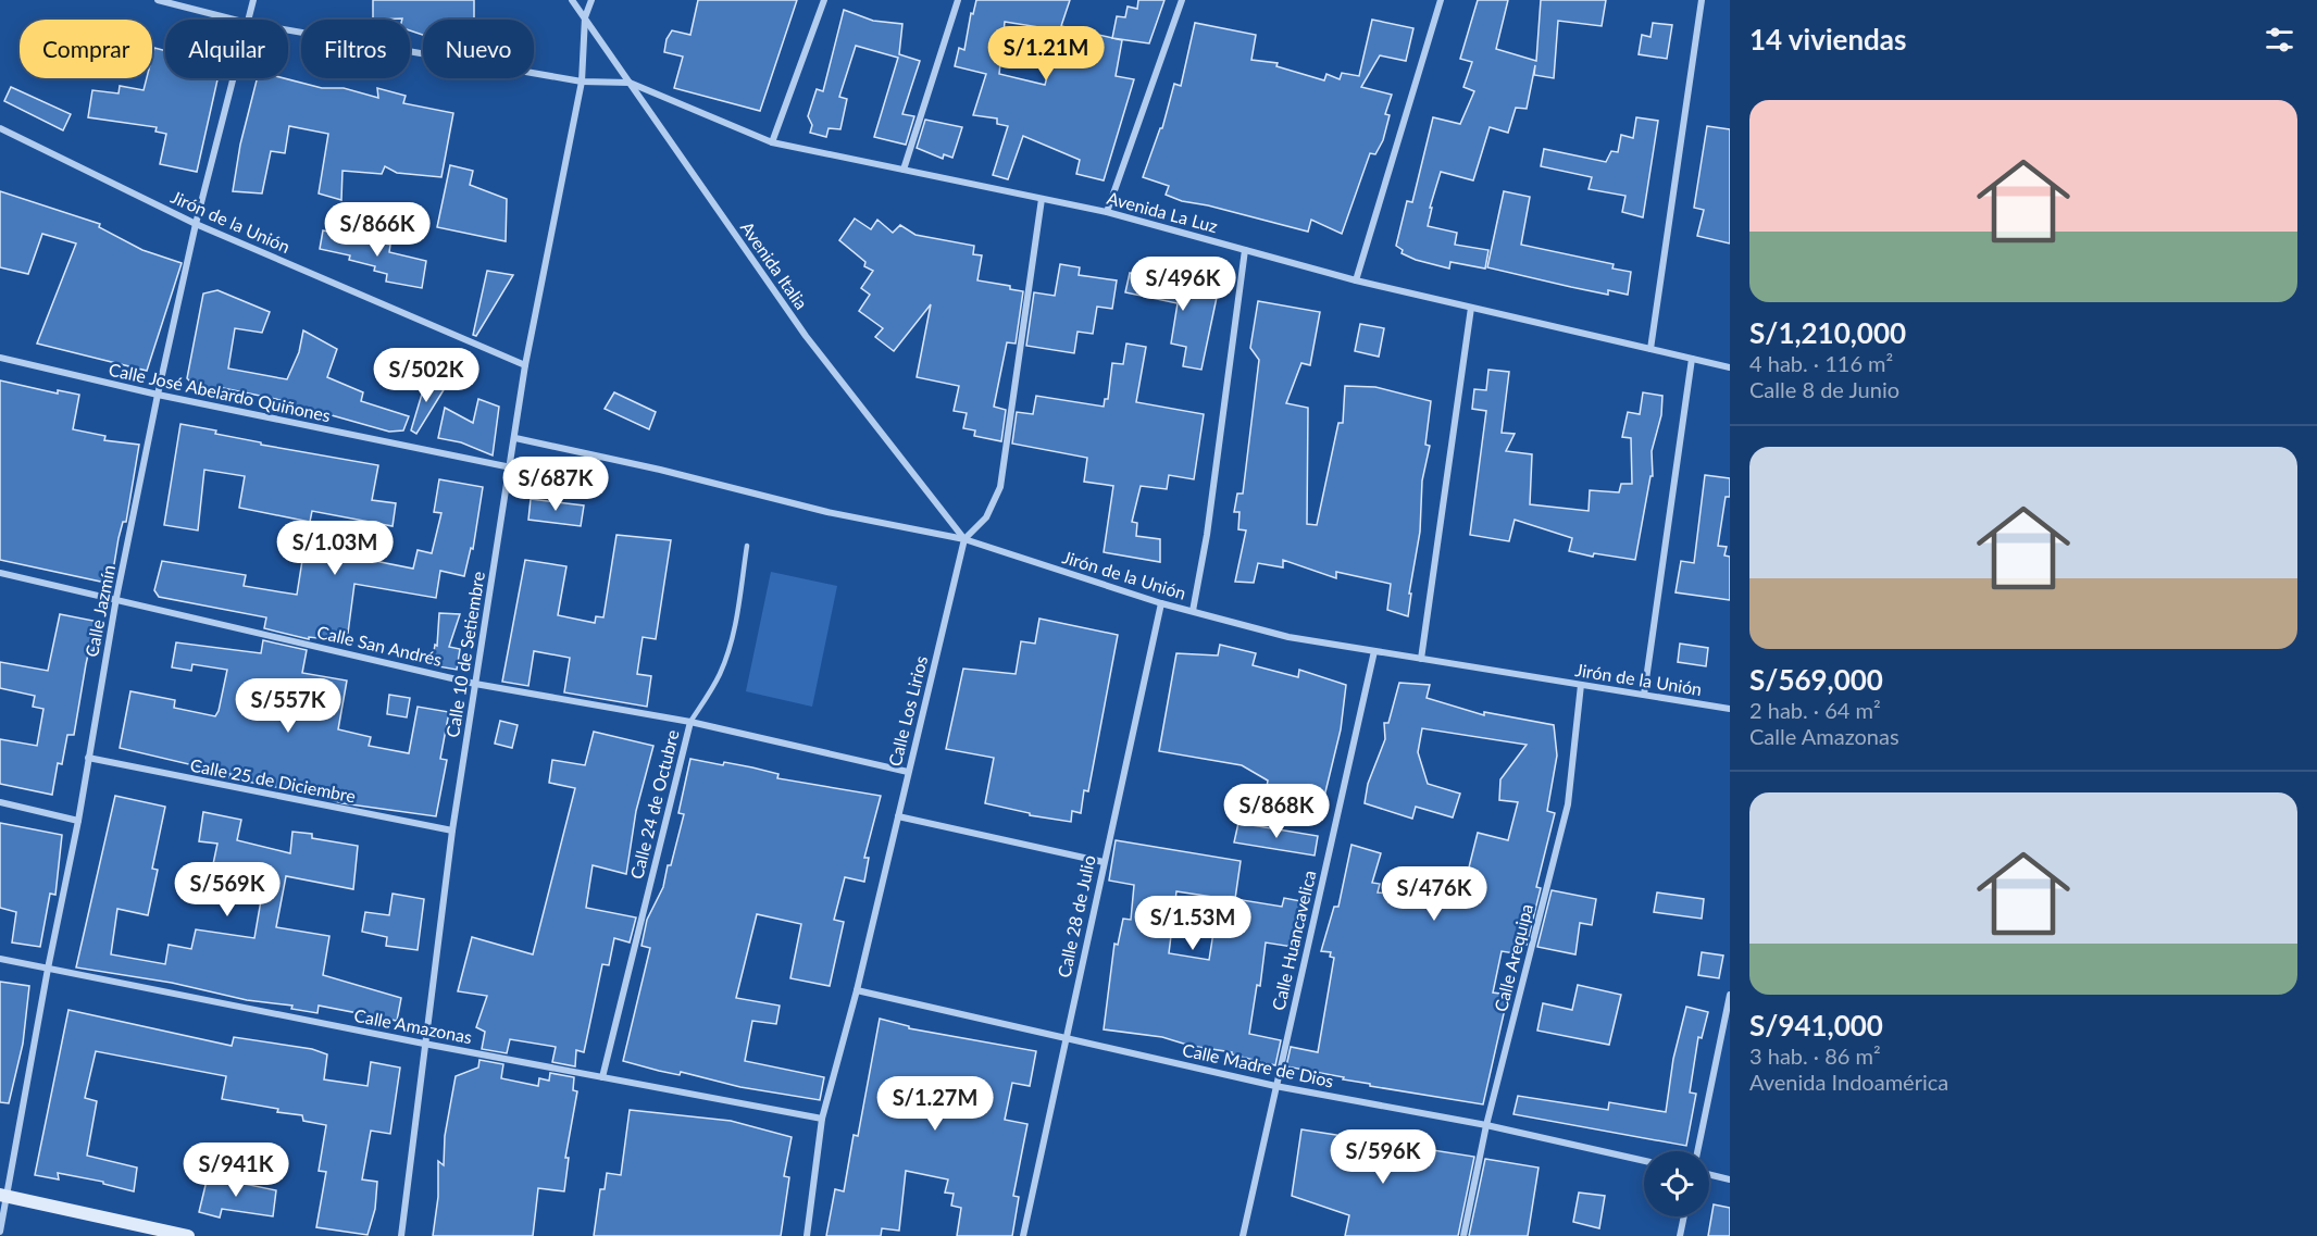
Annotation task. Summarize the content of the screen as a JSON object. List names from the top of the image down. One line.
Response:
{"streets":{"street":["Avenida La Luz","Jirón de la Unión","Avenida Italia","Calle José Abelardo Quiñones","Calle Jazmín","Calle San Andrés","Calle 10 de Setiembre","Calle Los Lirios","Calle 25 de Diciembre","Calle 24 de Octubre","Calle 28 de Julio","Calle Huancavelica","Calle Arequipa","Calle Amazonas","Calle Madre de Dios"]},"crossings":[["Avenida La Luz","Avenida Italia"],["Jirón de la Unión","Avenida Italia"],["Jirón de la Unión","Calle Jazmín"],["Jirón de la Unión","Calle 10 de Setiembre"],["Jirón de la Unión","Calle Los Lirios"],["Jirón de la Unión","Calle 28 de Julio"],["Jirón de la Unión","Calle Huancavelica"],["Jirón de la Unión","Calle Arequipa"],["Avenida Italia","Calle 10 de Setiembre"],["Avenida Italia","Calle Los Lirios"],["Calle José Abelardo Quiñones","Calle Jazmín"],["Calle José Abelardo Quiñones","Calle 10 de Setiembre"],["Calle Jazmín","Calle San Andrés"],["Calle Jazmín","Calle 25 de Diciembre"],["Calle Jazmín","Calle Amazonas"],["Calle San Andrés","Calle 10 de Setiembre"],["Calle San Andrés","Calle Los Lirios"],["Calle San Andrés","Calle 24 de Octubre"],["Calle 10 de Setiembre","Calle 25 de Diciembre"],["Calle 10 de Setiembre","Calle Amazonas"],["Calle Los Lirios","Calle Amazonas"],["Calle Los Lirios","Calle Madre de Dios"],["Calle 24 de Octubre","Calle Amazonas"],["Calle 28 de Julio","Calle Madre de Dios"],["Calle Huancavelica","Calle Madre de Dios"],["Calle Arequipa","Calle Madre de Dios"]],"page":{"heading":"14 viviendas","chip":["Comprar","Alquilar","Filtros","Nuevo"],"price":["S/1.21M","S/866K","S/496K","S/502K","S/687K","S/1.03M","S/557K","S/868K","S/569K","S/476K","S/1.53M","S/1.27M","S/596K","S/941K"],"list":[{"name":"S/1,210,000","note":"4 hab. · 116 m² · Calle 8 de Junio"},{"name":"S/569,000","note":"2 hab. · 64 m² · Calle Amazonas"},{"name":"S/941,000","note":"3 hab. · 86 m² · Avenida Indoamérica"}]}}
